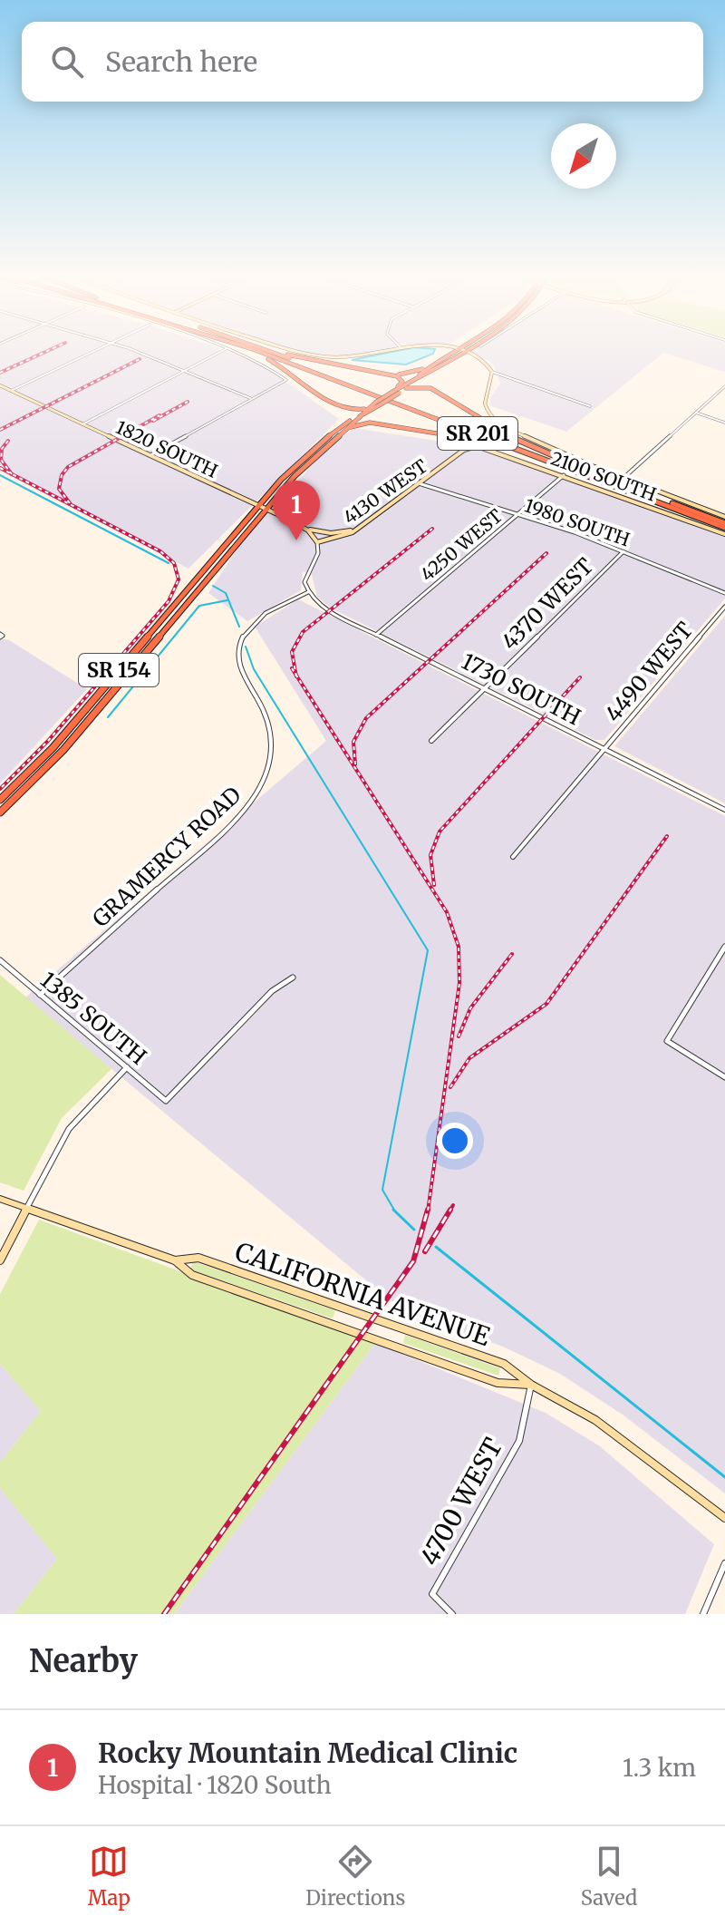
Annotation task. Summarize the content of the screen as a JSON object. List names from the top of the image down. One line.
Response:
{"streets":{"highway":["SR 201","SR 154"],"street":["1820 SOUTH","2100 SOUTH","4130 WEST","1980 SOUTH","4250 WEST","4370 WEST","4490 WEST","1730 SOUTH","GRAMERCY ROAD","1385 SOUTH","CALIFORNIA AVENUE","4700 WEST"]},"crossings":[["1820 SOUTH","4130 WEST"],["1820 SOUTH","SR 154"],["2100 SOUTH","4130 WEST"],["2100 SOUTH","4250 WEST"],["4130 WEST","1980 SOUTH"],["1980 SOUTH","4250 WEST"],["1980 SOUTH","4370 WEST"],["4250 WEST","1730 SOUTH"],["4370 WEST","1730 SOUTH"],["4490 WEST","1730 SOUTH"],["1730 SOUTH","GRAMERCY ROAD"],["GRAMERCY ROAD","1385 SOUTH"],["CALIFORNIA AVENUE","4700 WEST"]],"north":"bottom left","page":{"search":"Search here","pins":"1","heading":"Nearby","list":[{"mark":"1","name":"Rocky Mountain Medical Clinic","note":"Hospital · 1820 South","value":"1.3 km"}],"nav":["Map","Directions","Saved"]}}
